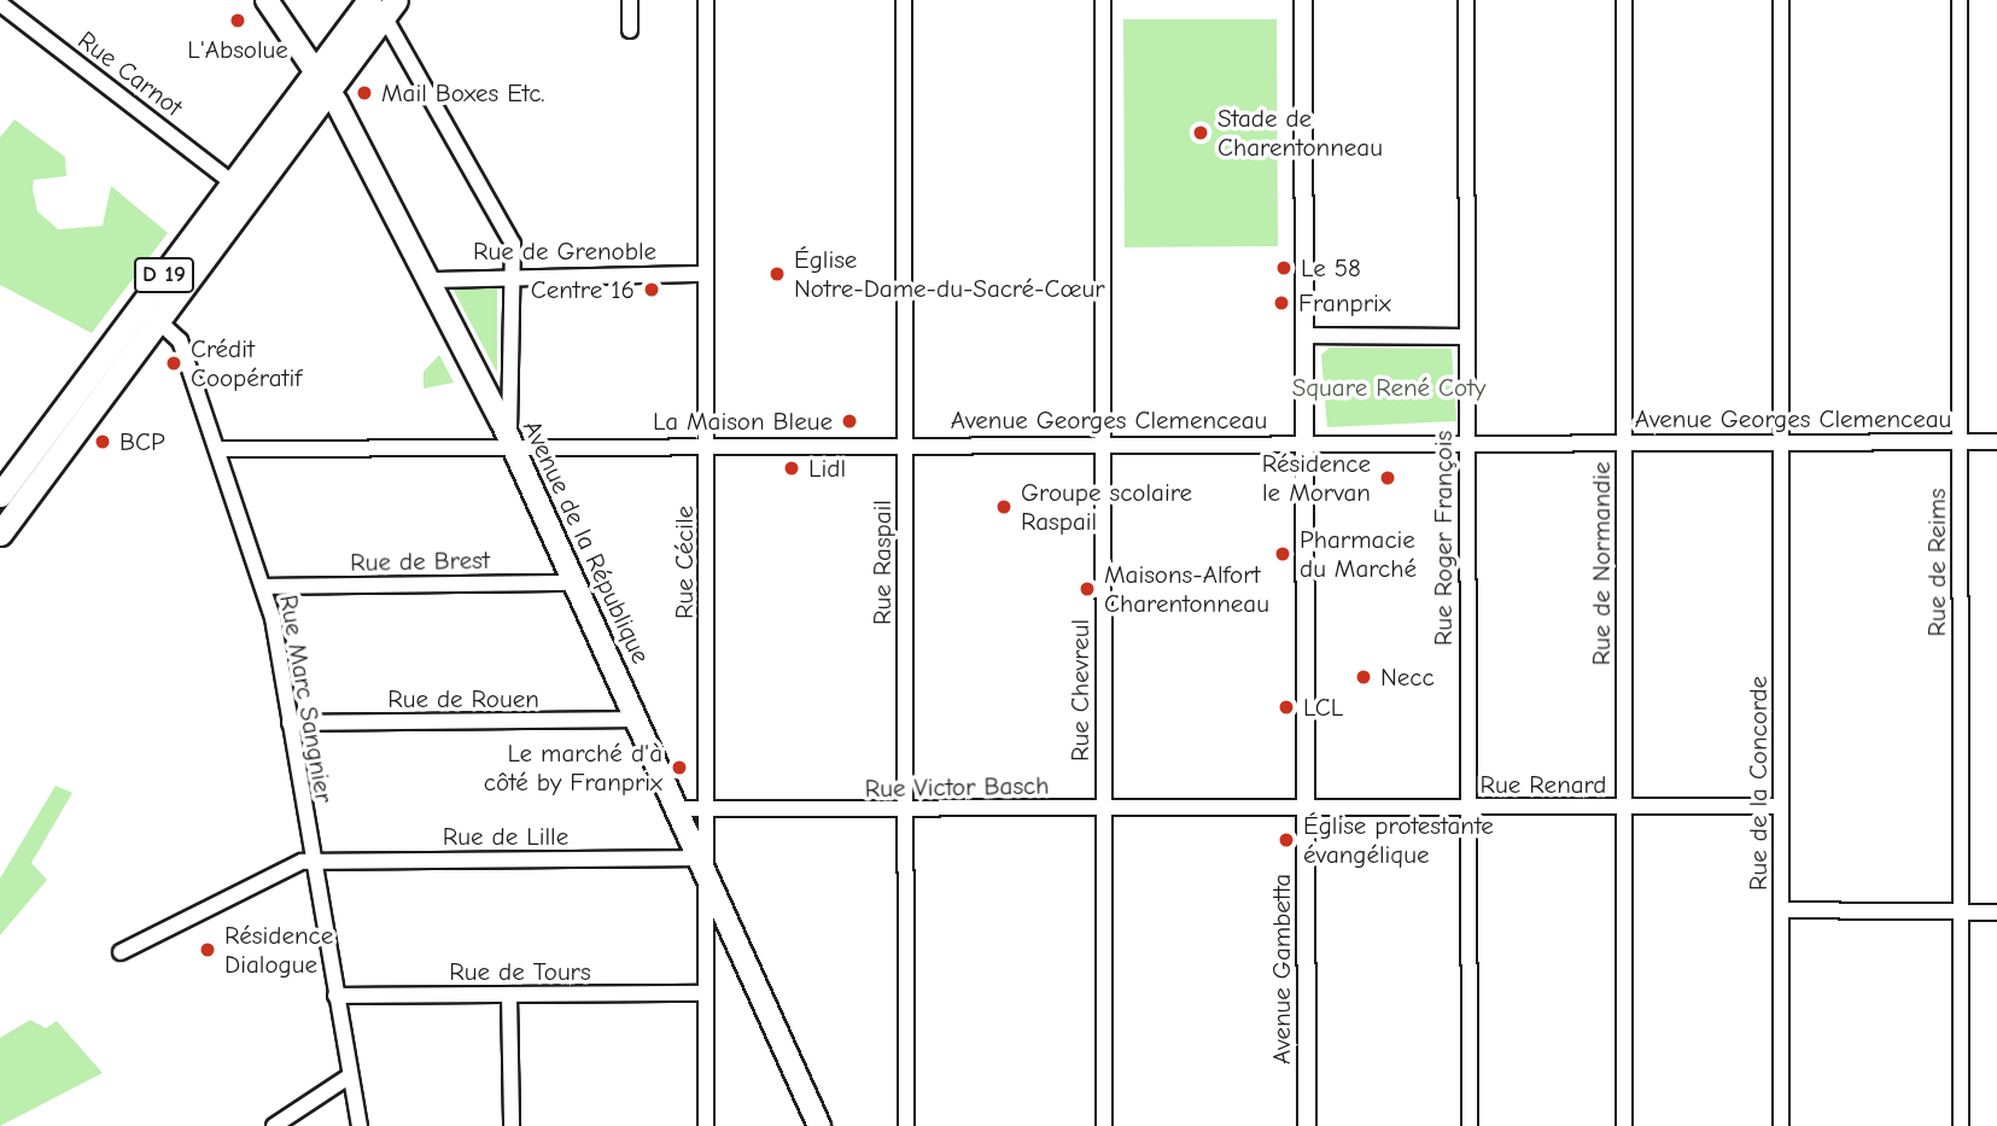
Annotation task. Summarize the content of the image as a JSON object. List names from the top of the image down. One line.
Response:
{"streets":{"main road":["D 19","Avenue de la République"],"street":["Rue Carnot","Rue de Grenoble","Avenue Georges Clemenceau","Rue Roger François","Rue de Brest","Rue Cécile","Rue Raspail","Rue de Reims","Rue de Normandie","Rue Chevreul","Rue Marc Sangnier","Rue de Rouen","Rue de la Concorde","Rue Renard","Rue Victor Basch","Rue de Lille","Avenue Gambetta","Rue de Tours"]},"crossings":[["Rue Carnot","D 19"],["Rue de Grenoble","Avenue de la République"],["Rue de Grenoble","Rue Cécile"],["D 19","Avenue de la République"],["D 19","Rue Marc Sangnier"],["Avenue Georges Clemenceau","Rue Roger François"],["Avenue Georges Clemenceau","Avenue de la République"],["Avenue Georges Clemenceau","Rue Cécile"],["Avenue Georges Clemenceau","Rue Raspail"],["Avenue Georges Clemenceau","Rue de Reims"],["Avenue Georges Clemenceau","Rue de Normandie"],["Avenue Georges Clemenceau","Rue Chevreul"],["Avenue Georges Clemenceau","Rue Marc Sangnier"],["Avenue Georges Clemenceau","Rue de la Concorde"],["Avenue Georges Clemenceau","Avenue Gambetta"],["Rue Roger François","Rue Renard"],["Avenue de la République","Rue de Brest"],["Avenue de la République","Rue Cécile"],["Avenue de la République","Rue de Rouen"],["Avenue de la République","Rue Victor Basch"],["Avenue de la République","Rue de Lille"],["Rue de Brest","Rue Marc Sangnier"],["Rue Cécile","Rue Victor Basch"],["Rue Cécile","Rue de Lille"],["Rue Cécile","Rue de Tours"],["Rue Raspail","Rue Victor Basch"],["Rue de Normandie","Rue Renard"],["Rue Chevreul","Rue Victor Basch"],["Rue Marc Sangnier","Rue de Rouen"],["Rue Marc Sangnier","Rue de Lille"],["Rue Marc Sangnier","Rue de Tours"],["Rue de la Concorde","Rue Renard"],["Rue Renard","Rue Victor Basch"],["Rue Renard","Avenue Gambetta"],["Rue Victor Basch","Avenue Gambetta"]],"parks":["Square René Coty"],"places":["L'Absolue","Mail Boxes Etc.","Stade de Charentonneau","Le 58","Église Notre-Dame-du-Sacré-Cœur","Centre 16","Franprix","Crédit Coopératif","La Maison Bleue","BCP","Lidl","Résidence le Morvan","Groupe scolaire Raspail","Pharmacie du Marché","Maisons-Alfort Charentonneau","Necc","LCL","Le marché d'à côté by Franprix","Église protestante évangélique","Résidence Dialogue"]}
